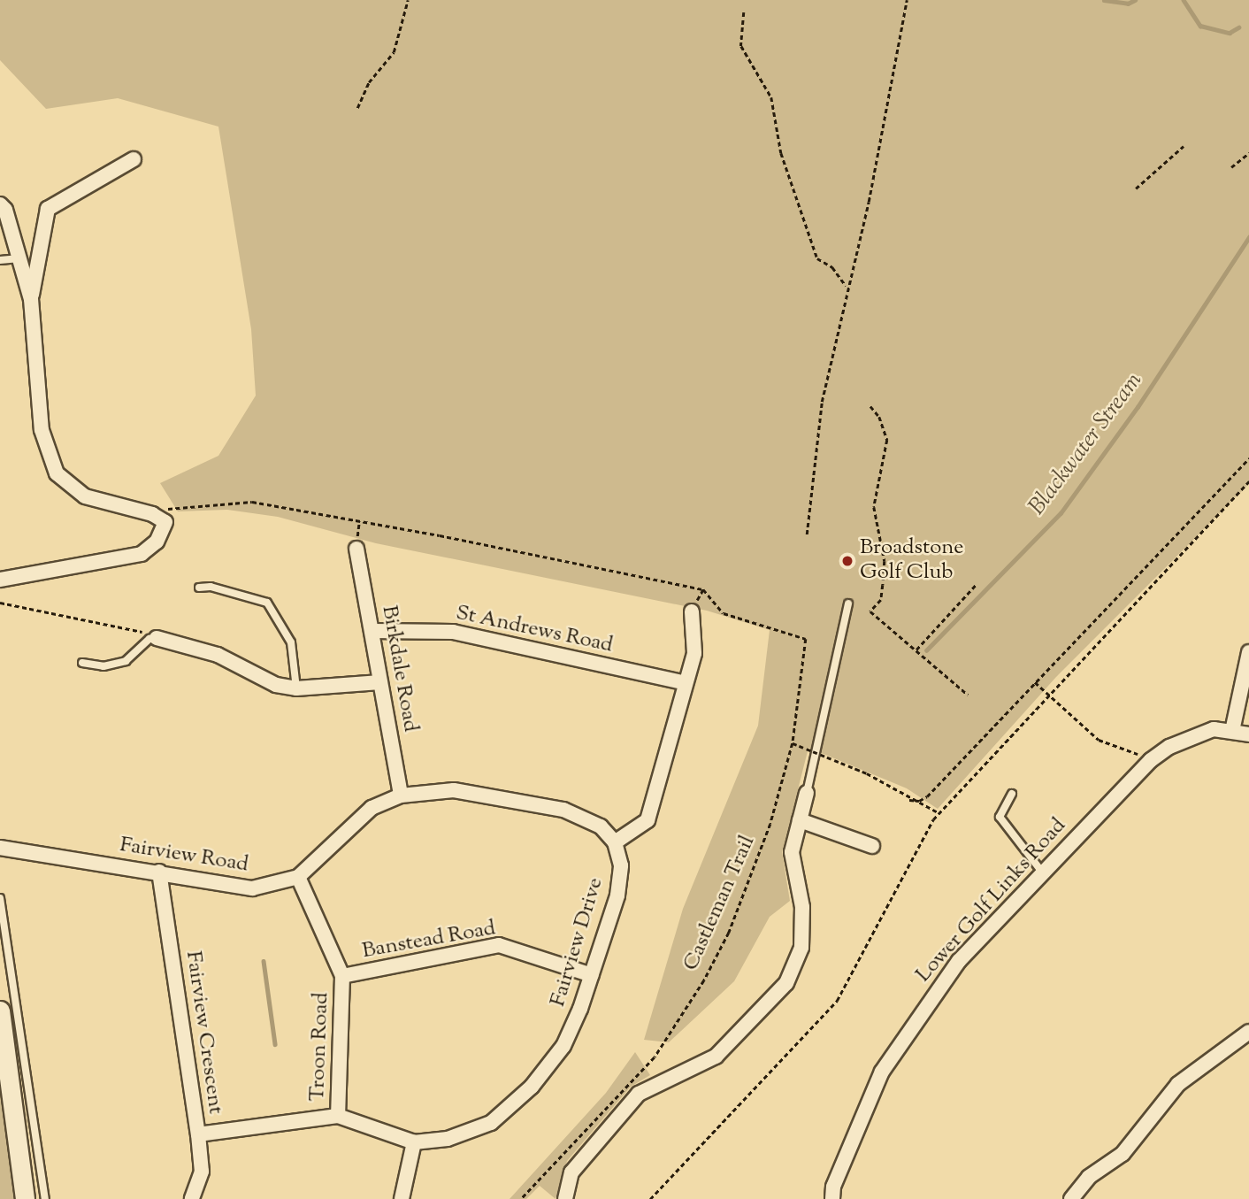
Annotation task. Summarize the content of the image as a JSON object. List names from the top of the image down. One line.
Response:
{"streets":{"street":["St Andrews Road","Birkdale Road","Fairview Road","Lower Golf Links Road","Banstead Road","Fairview Drive","Fairview Crescent","Troon Road"],"path":["Castleman Trail"]},"crossings":[["St Andrews Road","Birkdale Road"],["Birkdale Road","Fairview Road"],["Fairview Road","Fairview Drive"],["Fairview Road","Fairview Crescent"],["Fairview Road","Troon Road"],["Banstead Road","Fairview Drive"],["Banstead Road","Troon Road"],["Fairview Drive","Fairview Crescent"],["Fairview Drive","Troon Road"]],"water":["Blackwater Stream"],"places":["Broadstone Golf Club"]}
